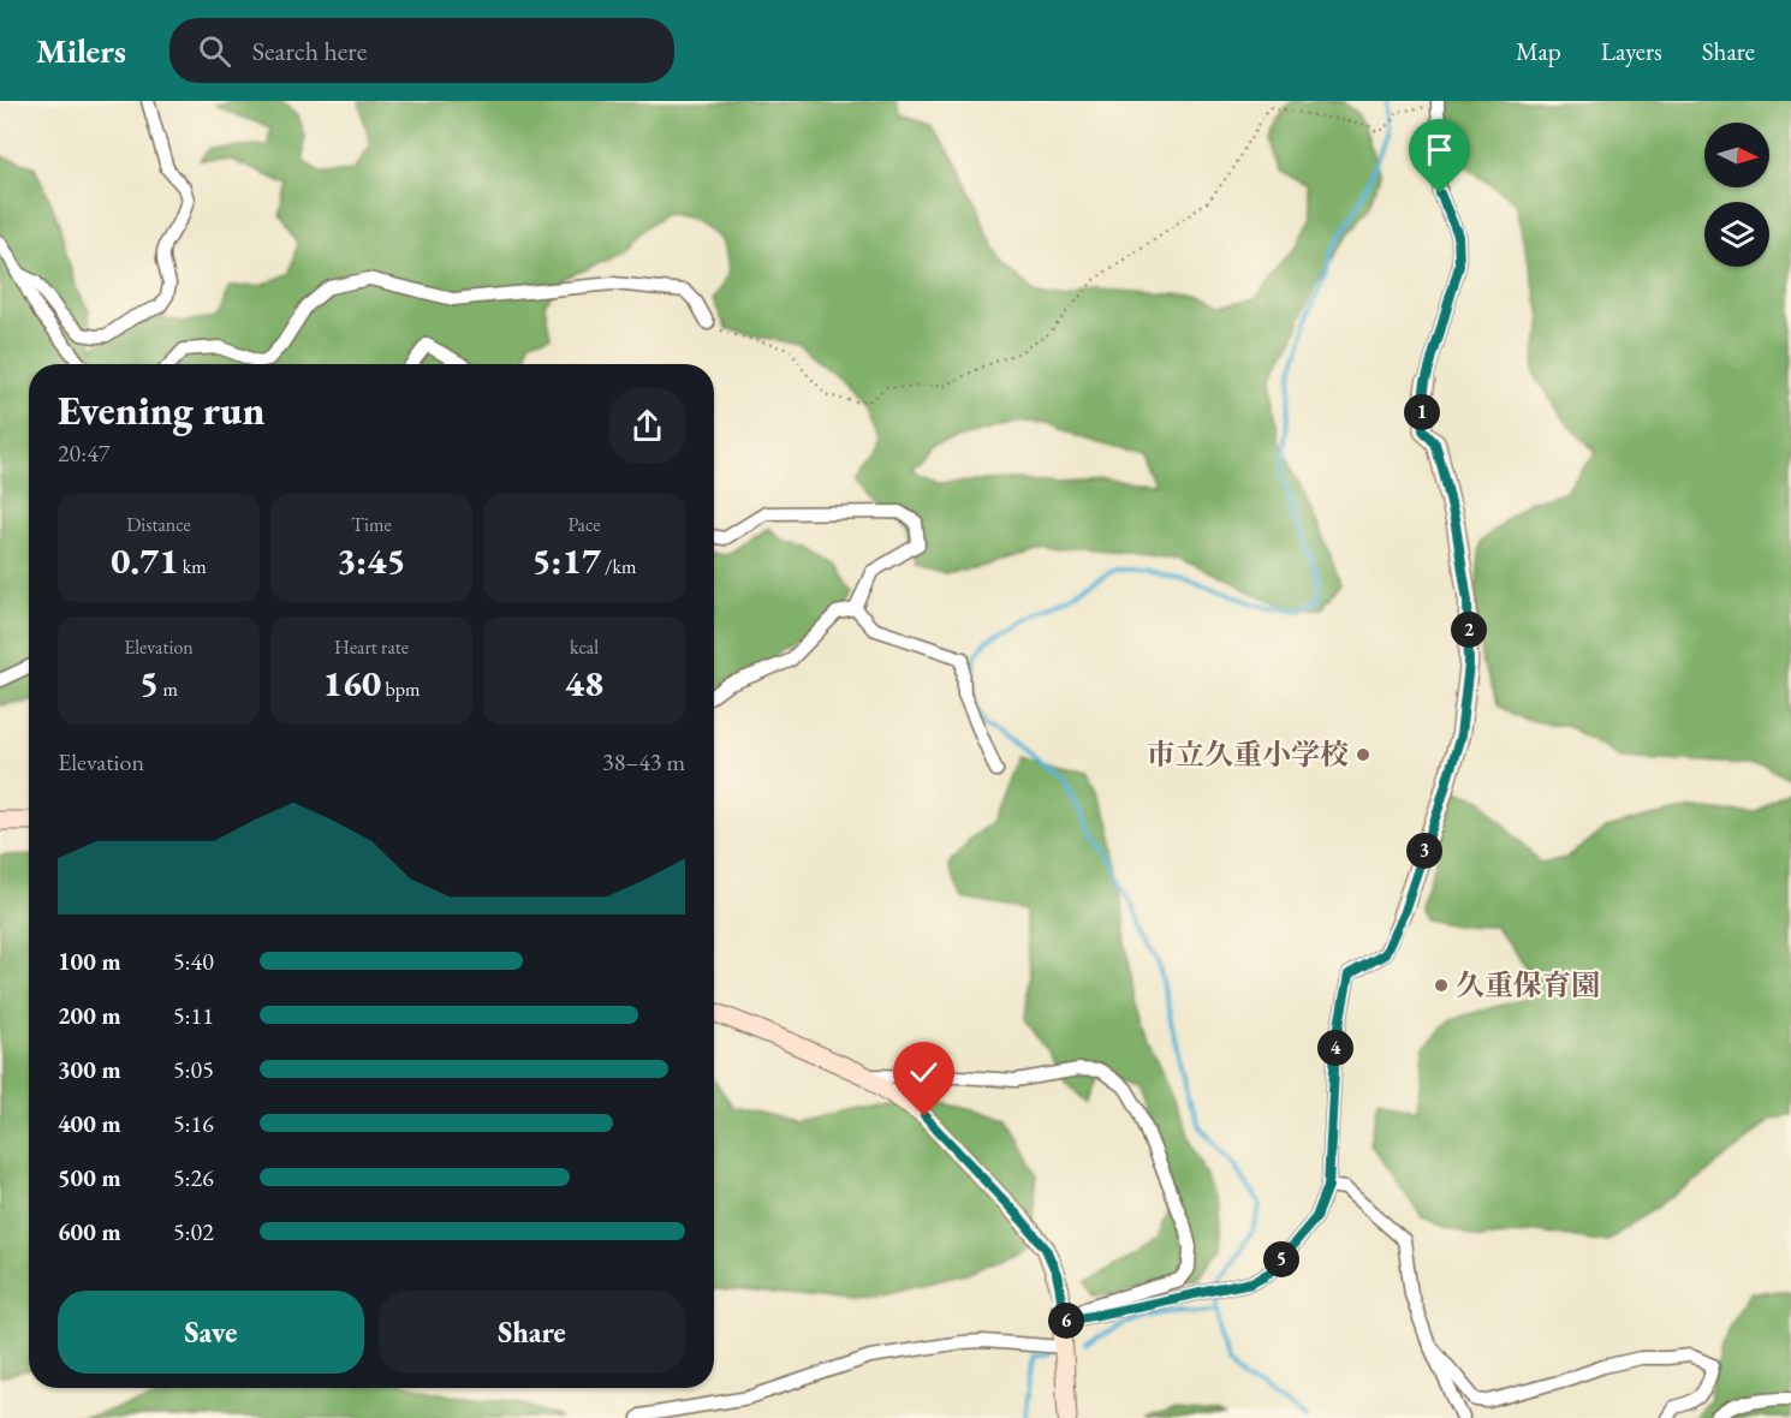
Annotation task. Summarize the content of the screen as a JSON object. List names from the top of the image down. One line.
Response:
{"places":["市立久重小学校","久重保育園"],"north":"right","page":{"header":"Milers","search":"Search here","nav":["Map","Layers","Share"],"heading":["Evening run","20:47"],"pins":["1","2","3","4","5","6"],"stats":[["Distance","0.71 km"],["Time","3:45"],["Pace","5:17 /km"],["Elevation","5 m"],["Heart rate","160 bpm"],["kcal","48"]],"chart":["Elevation","38–43 m"],"list":[{"name":"100 m","note":"5:40"},{"name":"200 m","note":"5:11"},{"name":"300 m","note":"5:05"},{"name":"400 m","note":"5:16"},{"name":"500 m","note":"5:26"},{"name":"600 m","note":"5:02"}],"buttons":["Save","Share"]}}
